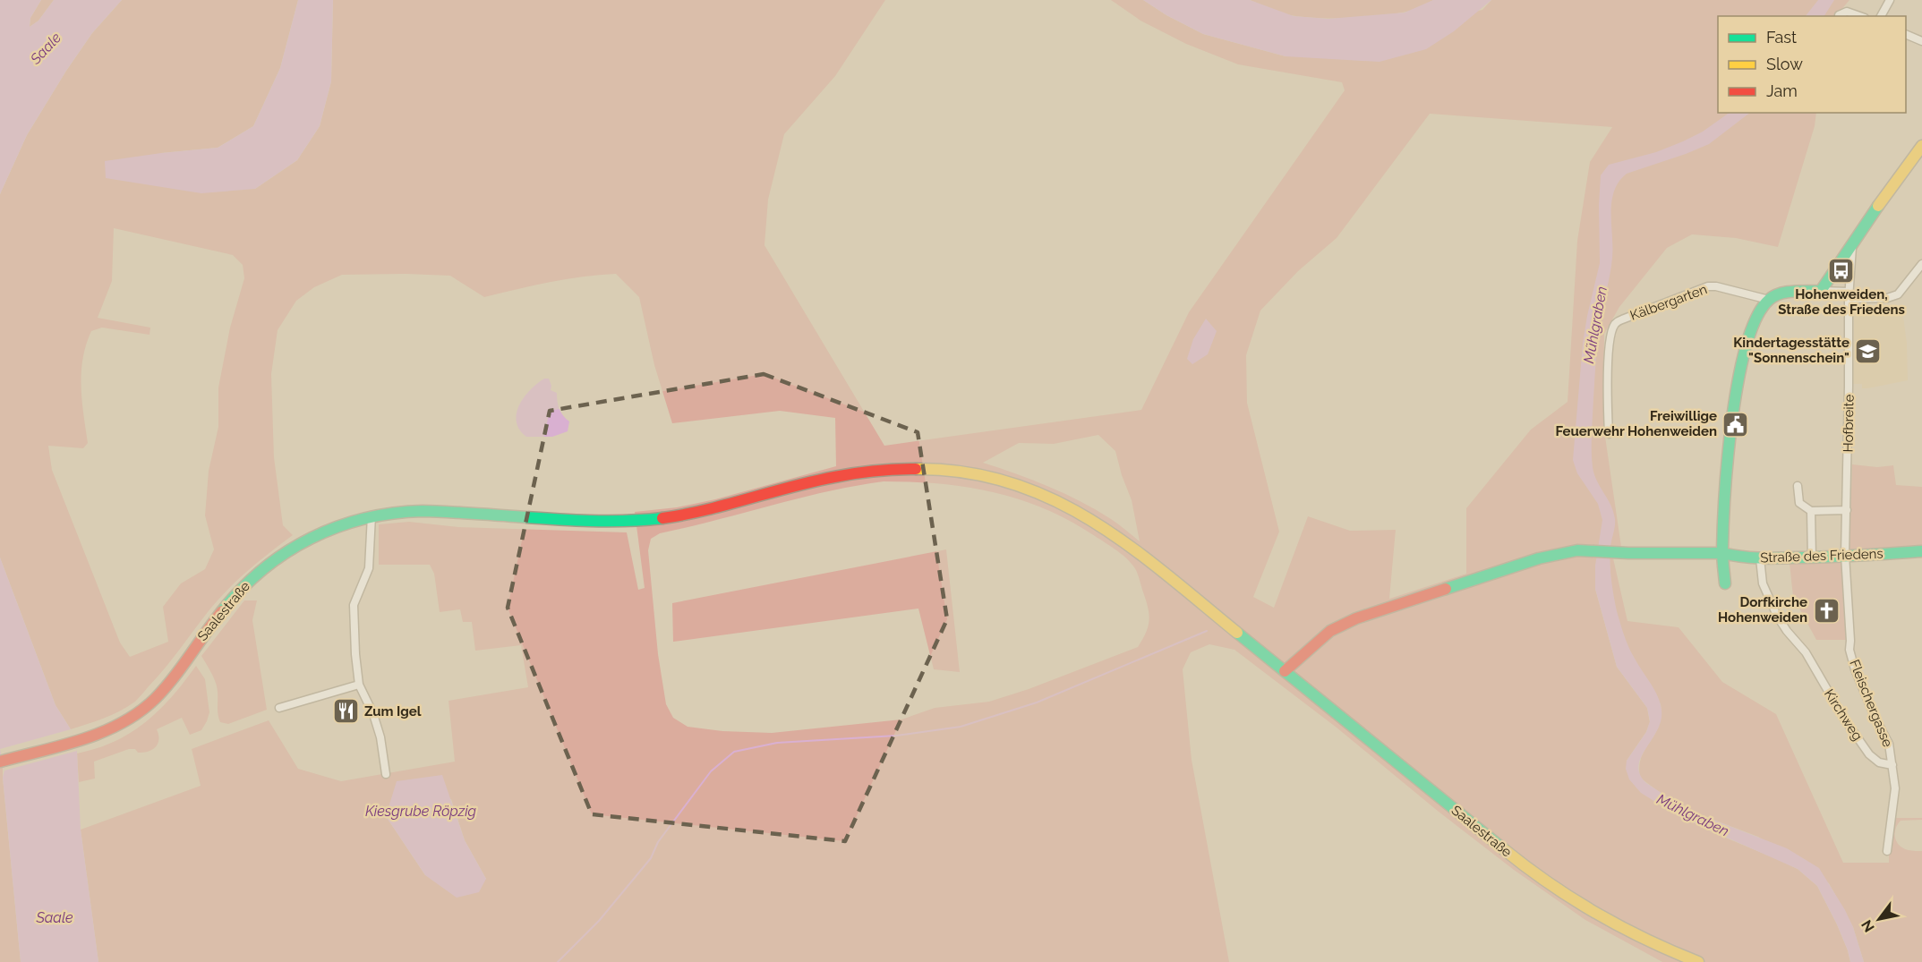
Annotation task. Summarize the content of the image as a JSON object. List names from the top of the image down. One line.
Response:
{"streets":{"street":["Kälbergarten","Hofbreite","Straße des Friedens","Saalestraße","Fleischergasse","Kirchweg"]},"crossings":[["Hofbreite","Straße des Friedens"],["Hofbreite","Fleischergasse"],["Straße des Friedens","Saalestraße"],["Straße des Friedens","Fleischergasse"],["Straße des Friedens","Kirchweg"],["Fleischergasse","Kirchweg"]],"water":["Saale","Mühlgraben","Kiesgrube Röpzig"],"places":{"bus stop":["Hohenweiden, Straße des Friedens"],"school or university":["Kindertagesstätte \"Sonnenschein\""],"public building":["Freiwillige Feuerwehr Hohenweiden"],"church":["Dorfkirche Hohenweiden"],"restaurant":["Zum Igel"]},"legend":["Fast","Slow","Jam"],"north":"bottom left"}
